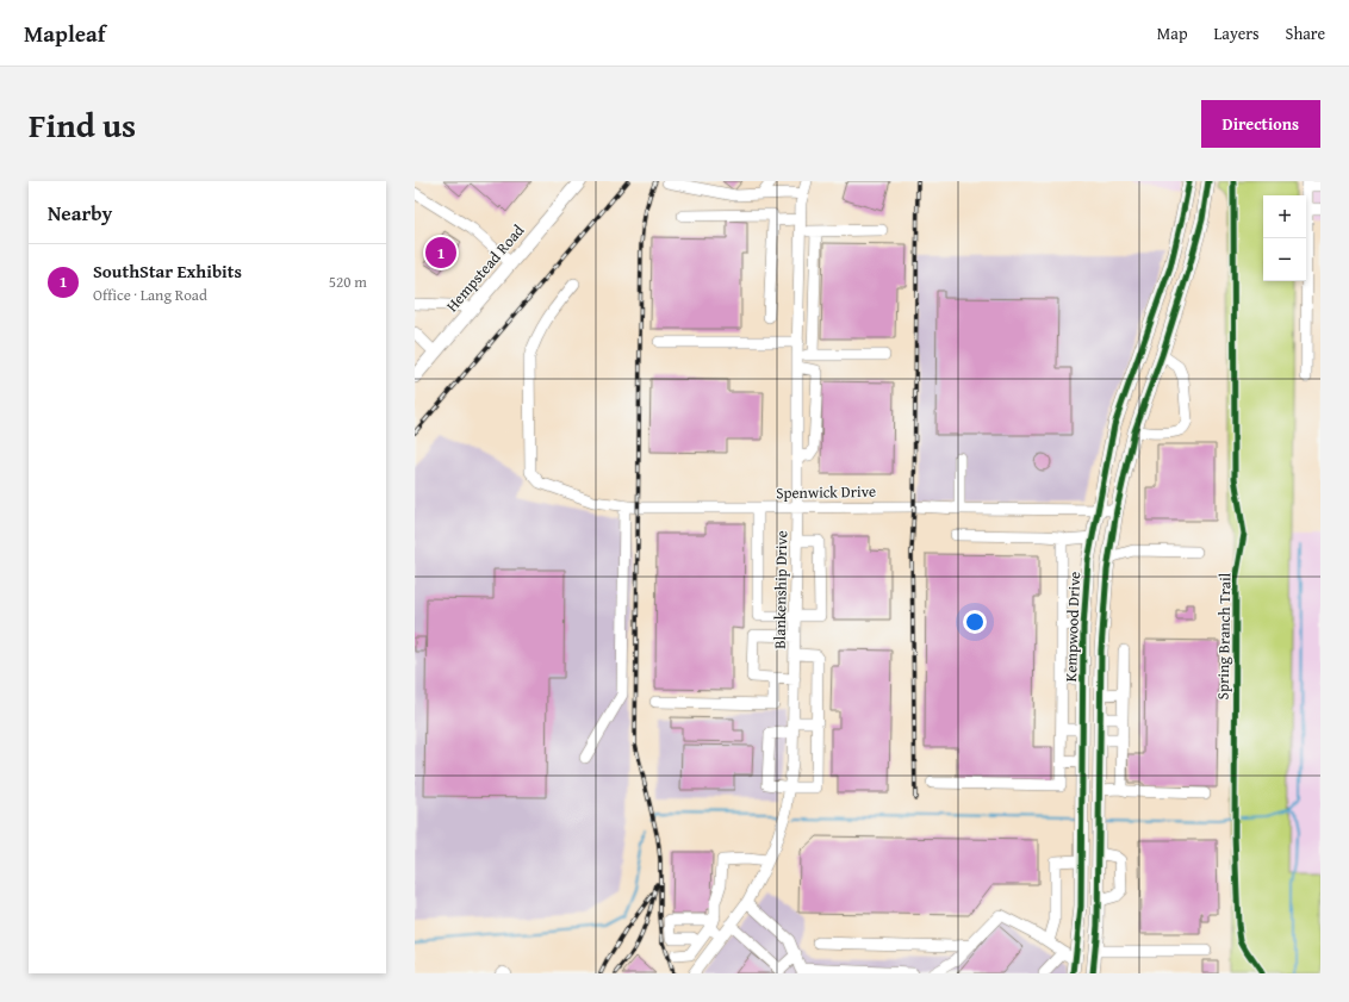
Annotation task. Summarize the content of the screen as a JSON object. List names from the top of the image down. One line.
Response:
{"streets":{"main road":["Hempstead Road","Kempwood Drive"],"street":["Spenwick Drive","Blankenship Drive"],"cycle path":["Spring Branch Trail"]},"crossings":[["Spenwick Drive","Blankenship Drive"],["Spenwick Drive","Kempwood Drive"]],"page":{"header":"Mapleaf","nav":["Map","Layers","Share"],"title":"Find us","buttons":"Directions","heading":"Nearby","map_buttons":["+","−"],"pins":"1","list":[{"mark":"1","name":"SouthStar Exhibits","note":"Office · Lang Road","value":"520 m"}]}}
